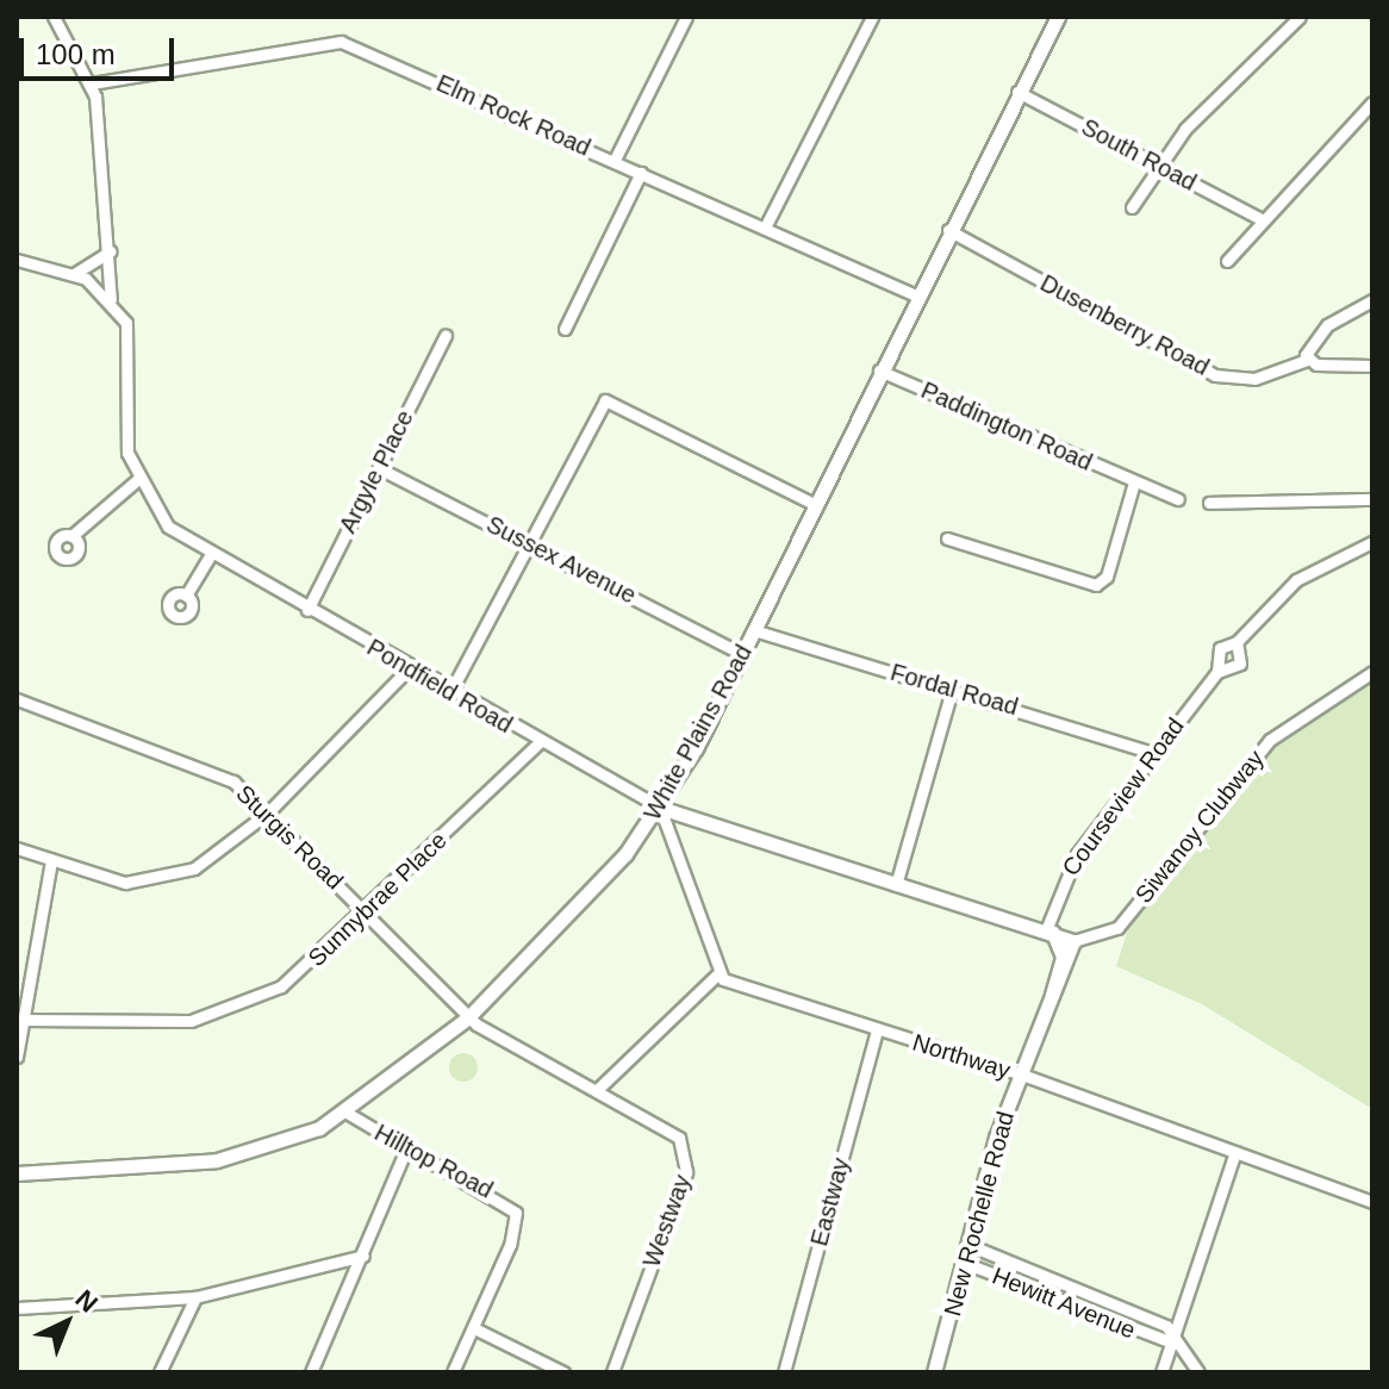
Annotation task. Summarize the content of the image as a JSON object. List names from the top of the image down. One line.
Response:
{"streets":{"main road":["Pondfield Road","White Plains Road","New Rochelle Road"],"street":["Elm Rock Road","South Road","Dusenberry Road","Paddington Road","Argyle Place","Sussex Avenue","Fordal Road","Courseview Road","Siwanoy Clubway","Sturgis Road","Sunnybrae Place","Northway","Hilltop Road","Eastway","Westway","Hewitt Avenue"]},"crossings":[["Elm Rock Road","Pondfield Road"],["Elm Rock Road","White Plains Road"],["South Road","White Plains Road"],["Dusenberry Road","White Plains Road"],["Paddington Road","White Plains Road"],["Argyle Place","Sussex Avenue"],["Argyle Place","Pondfield Road"],["Sussex Avenue","White Plains Road"],["Pondfield Road","White Plains Road"],["Pondfield Road","Courseview Road"],["Pondfield Road","Sunnybrae Place"],["Pondfield Road","New Rochelle Road"],["Fordal Road","White Plains Road"],["Fordal Road","Courseview Road"],["White Plains Road","Sturgis Road"],["White Plains Road","Hilltop Road"],["White Plains Road","Westway"],["Courseview Road","New Rochelle Road"],["Siwanoy Clubway","New Rochelle Road"],["Sturgis Road","Sunnybrae Place"],["Sturgis Road","Westway"],["Northway","Eastway"],["Northway","New Rochelle Road"],["New Rochelle Road","Hewitt Avenue"]],"scale_bar":"100 m","north":"top right"}
